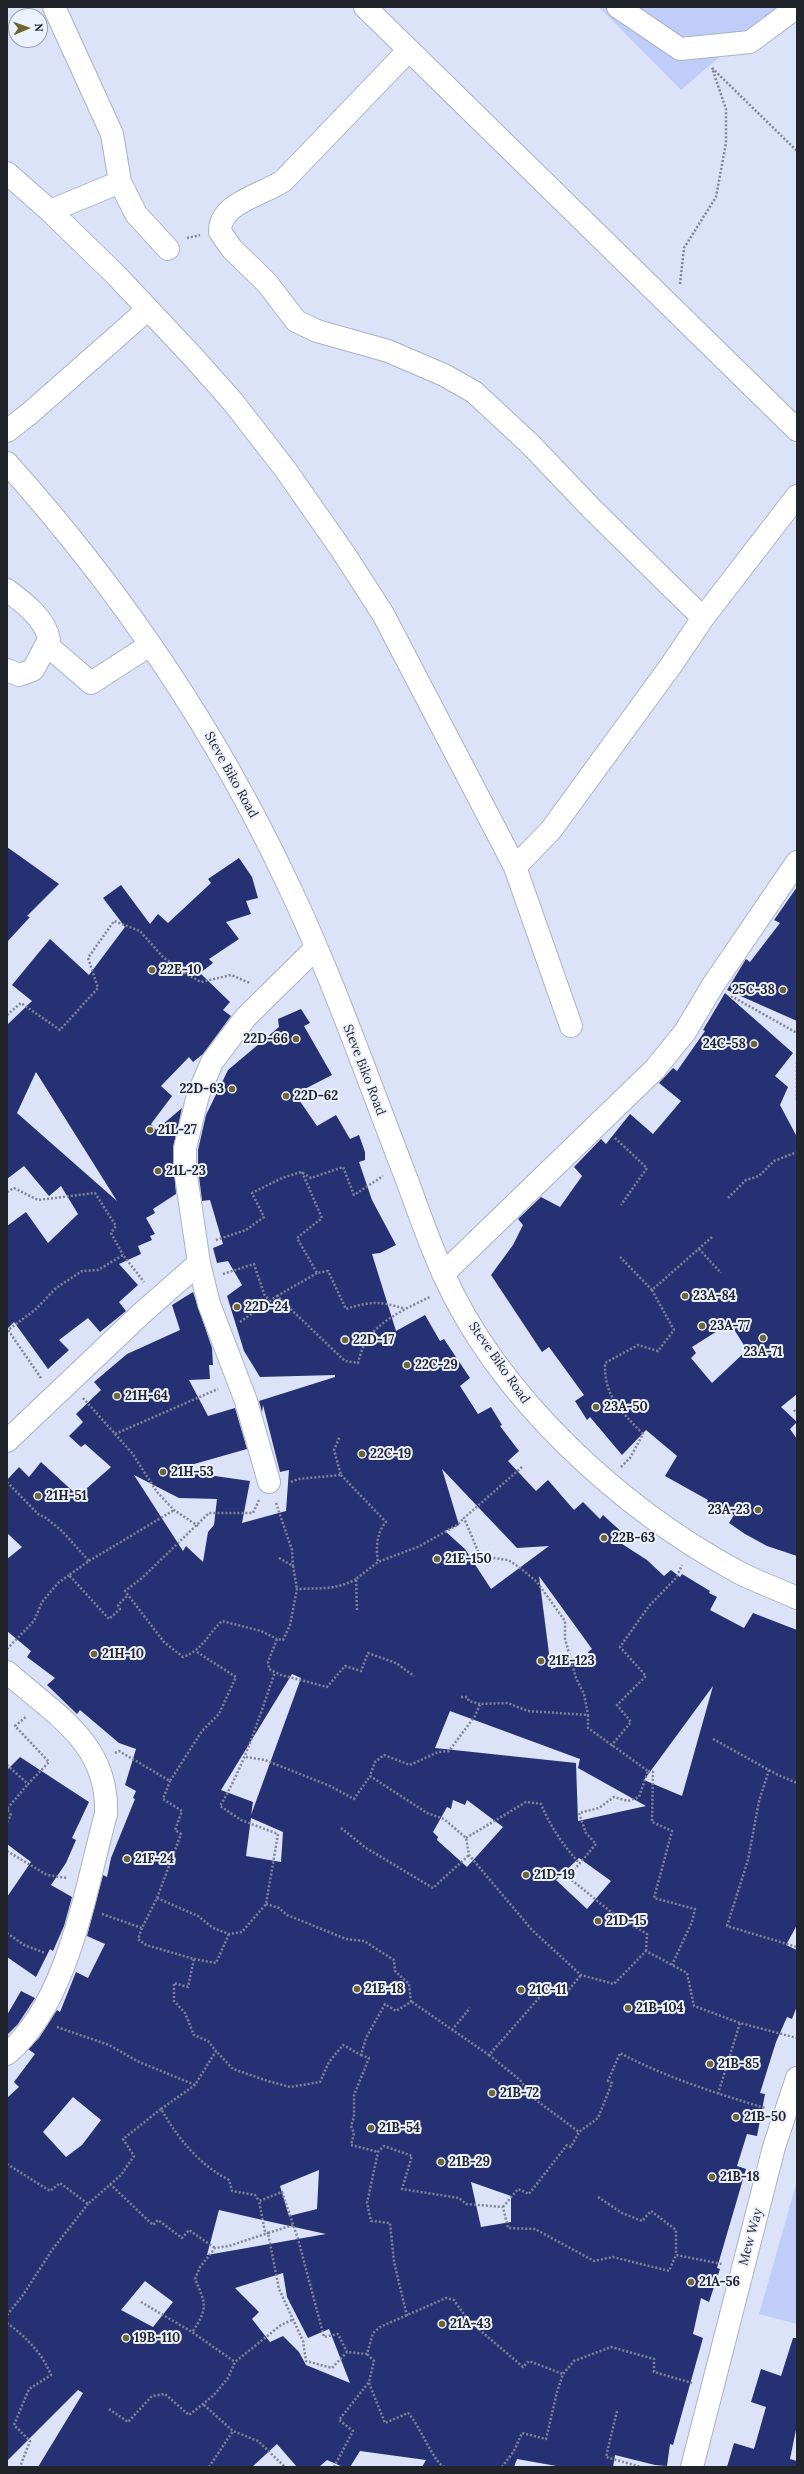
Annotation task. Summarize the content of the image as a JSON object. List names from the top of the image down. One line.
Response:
{"streets":{"street":["Steve Biko Road","Mew Way"]},"places":["22E-10","25C-38","22D-66","24C-58","22D-63","22D-62","21L-27","21L-23","23A-84","22D-24","23A-77","23A-71","22D-17","22C-29","21H-64","23A-50","22C-19","21H-53","21H-51","23A-23","22B-63","21E-150","21H-10","21E-123","21F-24","21D-19","21D-15","21E-18","21C-11","21B-104","21B-85","21B-72","21B-50","21B-54","21B-29","21B-18","21A-56","21A-43","19B-110"],"north":"right"}
